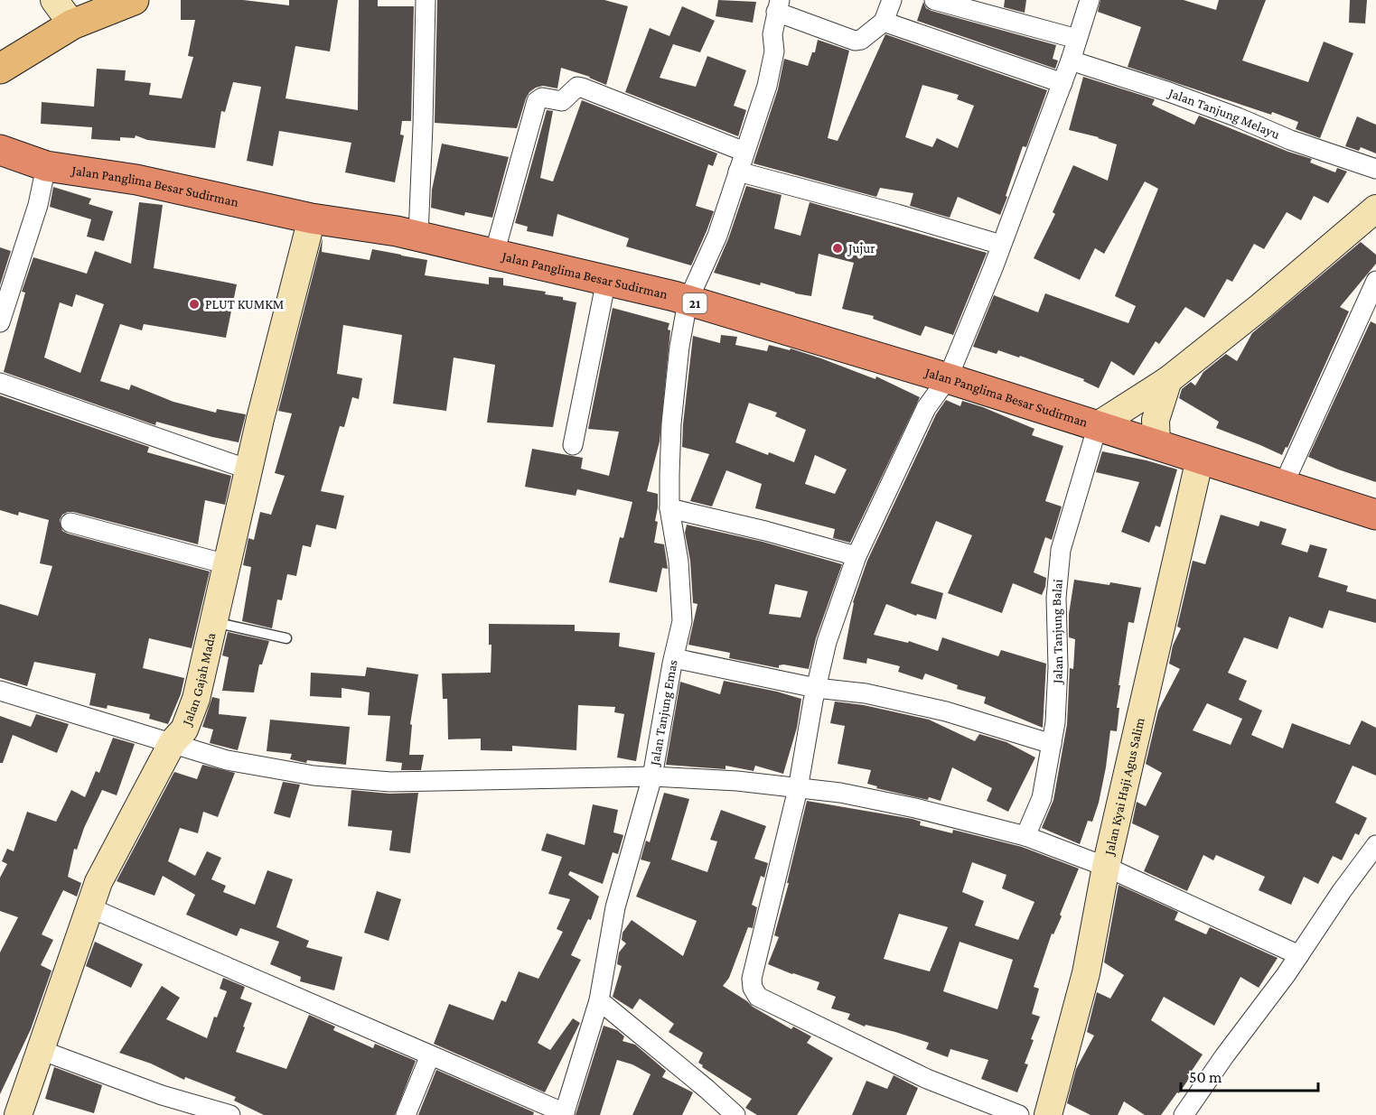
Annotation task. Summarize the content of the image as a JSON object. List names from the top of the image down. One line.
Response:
{"streets":{"highway":["Jalan Panglima Besar Sudirman","21"],"street":["Jalan Tanjung Melayu","Jalan Tanjung Balai","Jalan Gajah Mada","Jalan Tanjung Emas","Jalan Kyai Haji Agus Salim"]},"crossings":[["Jalan Panglima Besar Sudirman","Jalan Tanjung Balai"],["Jalan Panglima Besar Sudirman","Jalan Gajah Mada"],["Jalan Panglima Besar Sudirman","Jalan Tanjung Emas"],["Jalan Panglima Besar Sudirman","Jalan Kyai Haji Agus Salim"]],"places":["Jujur","PLUT KUMKM"],"scale_bar":"50 m"}
